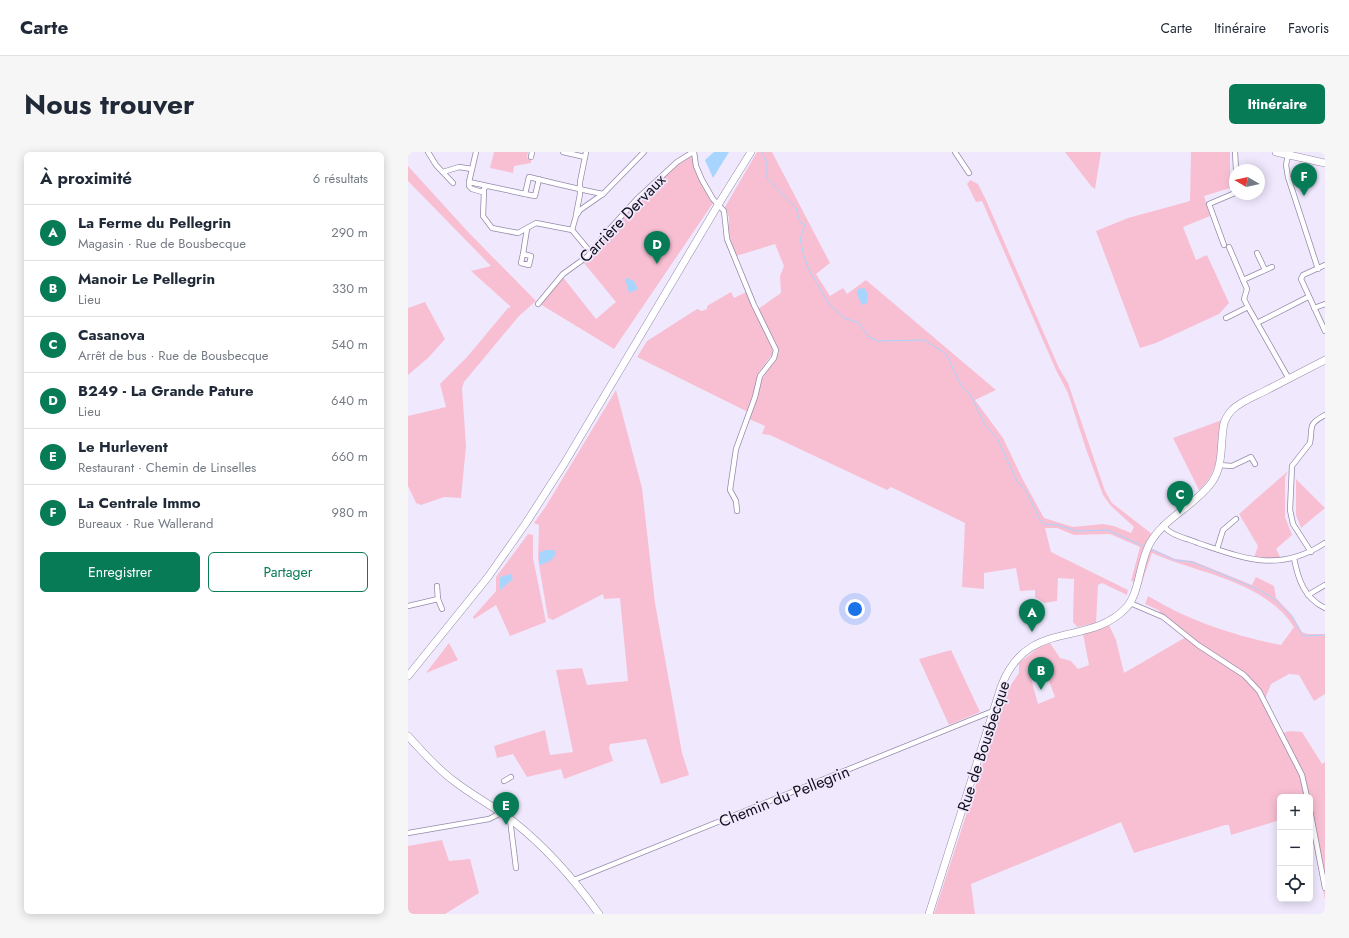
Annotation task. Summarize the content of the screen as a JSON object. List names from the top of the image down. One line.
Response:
{"streets":{"street":["Carrière Dervaux","Rue de Bousbecque","Chemin du Pellegrin"]},"crossings":[["Rue de Bousbecque","Chemin du Pellegrin"]],"north":"left","page":{"header":"Carte","nav":["Carte","Itinéraire","Favoris"],"title":"Nous trouver","buttons":["Itinéraire",["Enregistrer","Partager"]],"heading":["À proximité","6 résultats"],"pins":["F","D","C","A","B","E"],"list":[{"mark":"A","name":"La Ferme du Pellegrin","note":"Magasin · Rue de Bousbecque","value":"290 m"},{"mark":"B","name":"Manoir Le Pellegrin","note":"Lieu","value":"330 m"},{"mark":"C","name":"Casanova","note":"Arrêt de bus · Rue de Bousbecque","value":"540 m"},{"mark":"D","name":"B249 - La Grande Pature","note":"Lieu","value":"640 m"},{"mark":"E","name":"Le Hurlevent","note":"Restaurant · Chemin de Linselles","value":"660 m"},{"mark":"F","name":"La Centrale Immo","note":"Bureaux · Rue Wallerand","value":"980 m"}],"map_buttons":["+","−"]}}
